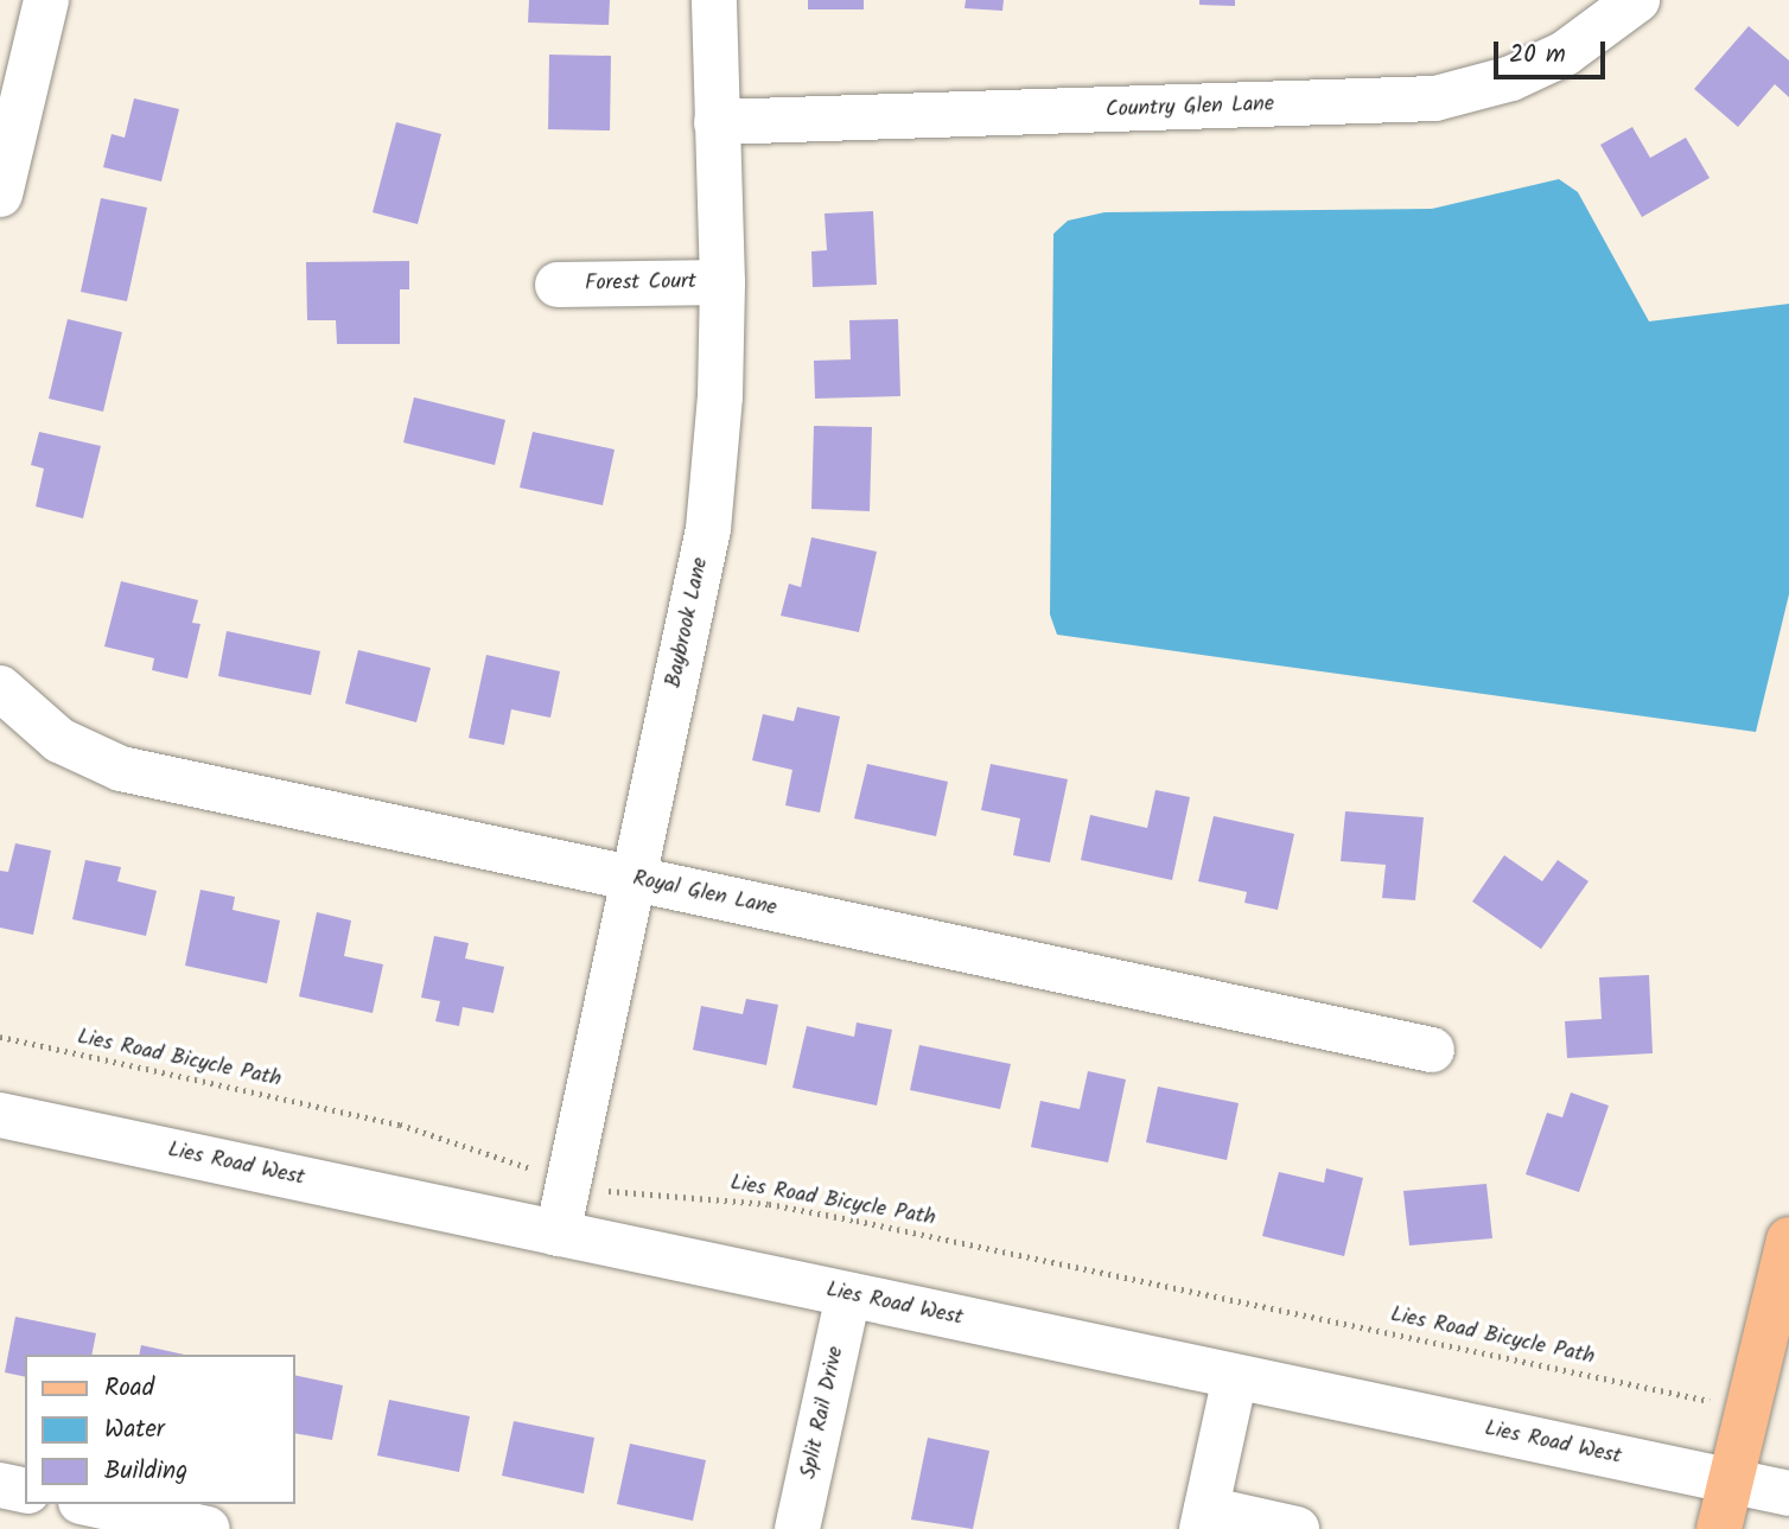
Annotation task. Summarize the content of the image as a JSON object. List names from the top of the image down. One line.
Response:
{"streets":{"street":["Country Glen Lane","Forest Court","Baybrook Lane","Royal Glen Lane","Lies Road West","Split Rail Drive"],"path":["Lies Road Bicycle Path"]},"crossings":[["Country Glen Lane","Baybrook Lane"],["Forest Court","Baybrook Lane"],["Baybrook Lane","Royal Glen Lane"],["Baybrook Lane","Lies Road Bicycle Path"],["Baybrook Lane","Lies Road West"],["Lies Road West","Split Rail Drive"]],"legend":["Road","Water","Building"],"scale_bar":"20 m"}
